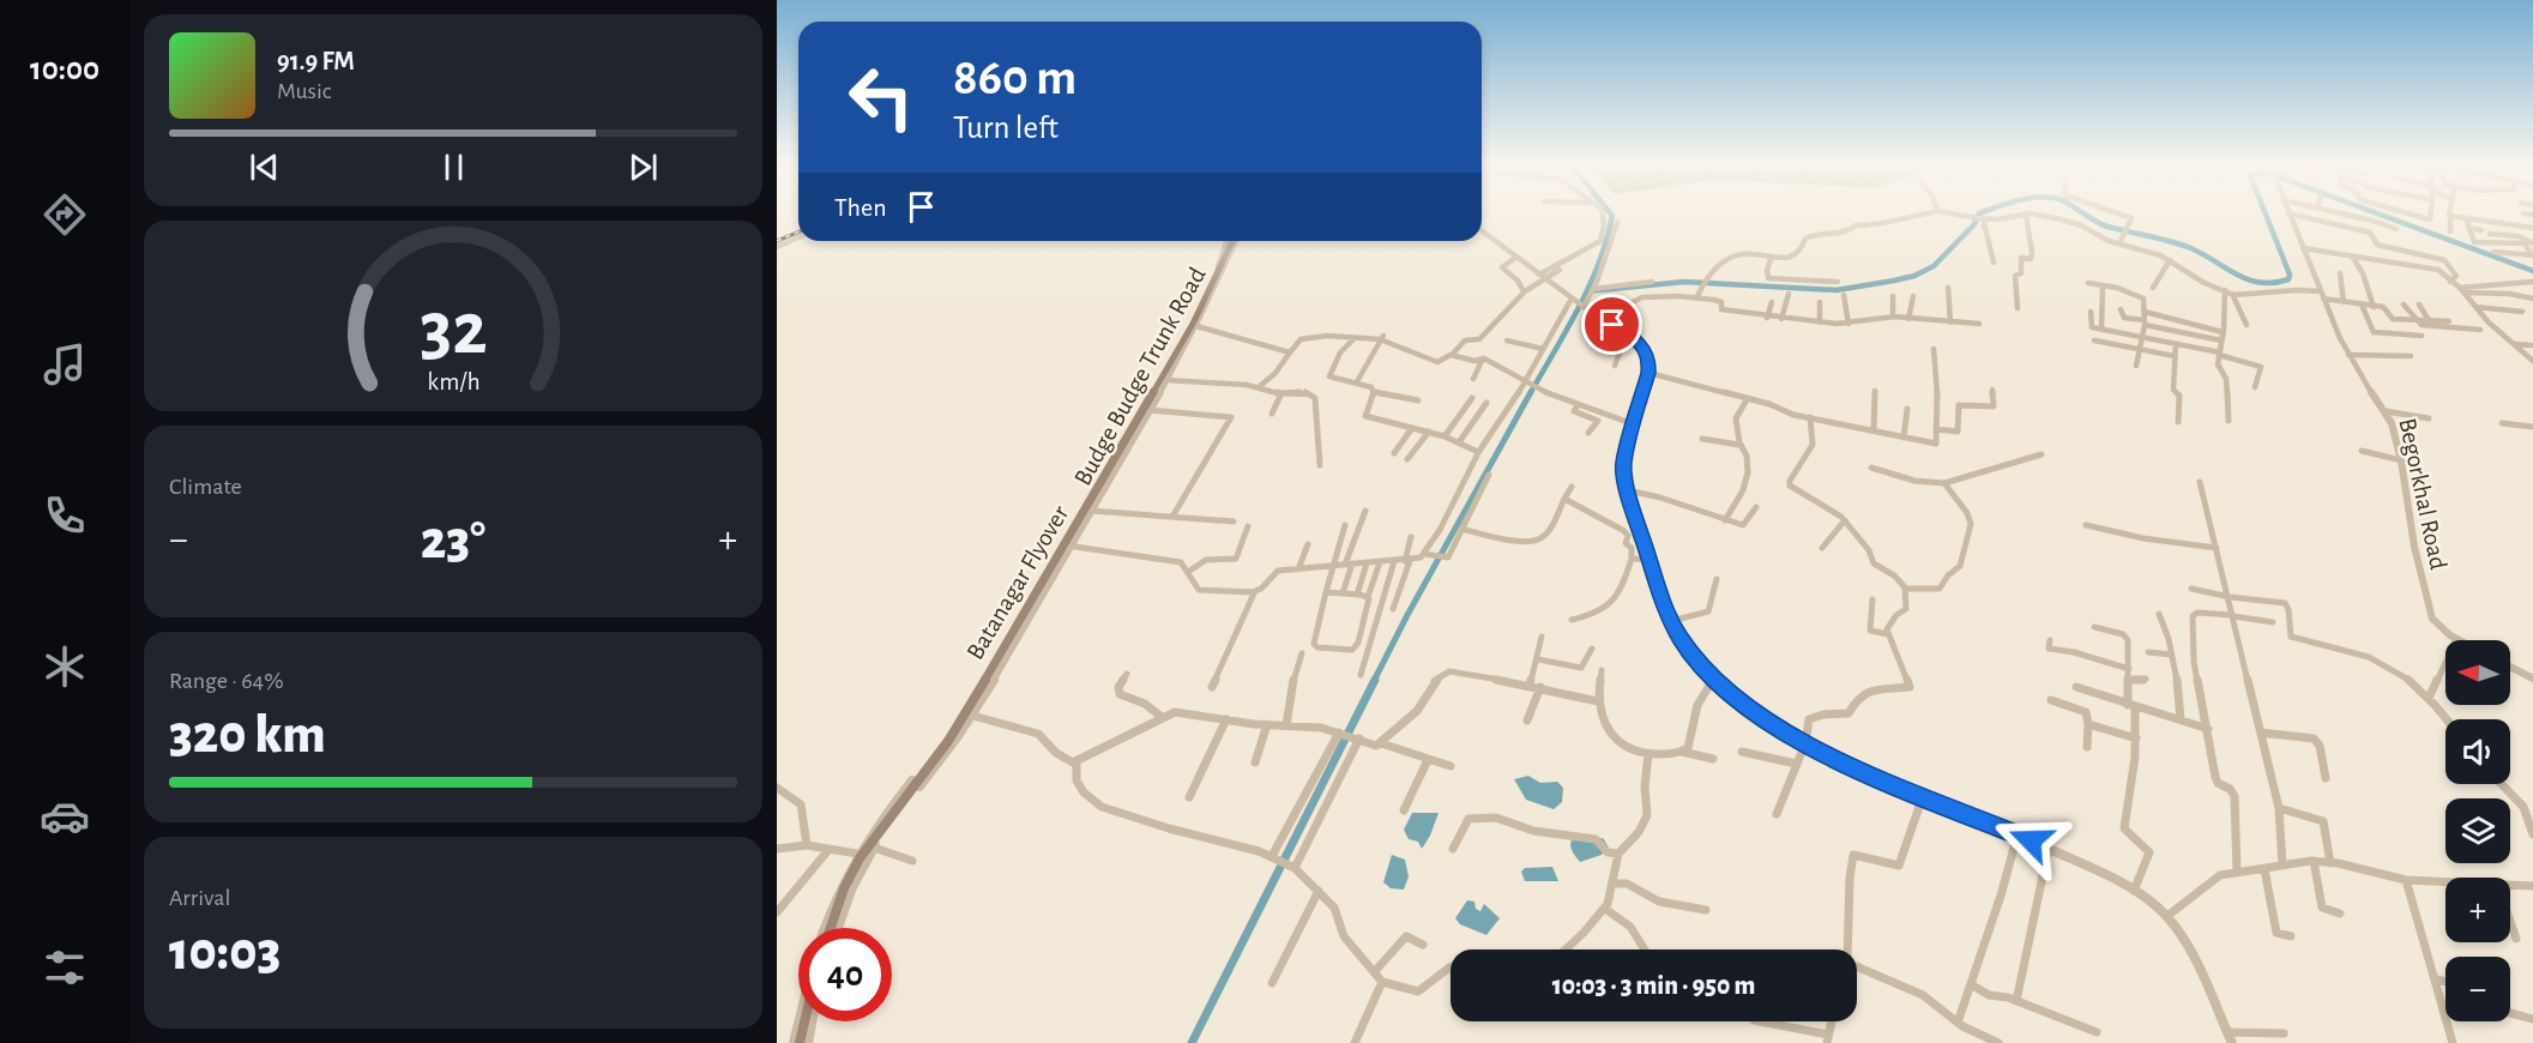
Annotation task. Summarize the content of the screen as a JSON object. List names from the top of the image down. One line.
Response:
{"streets":{"main road":["Batanagar Flyover"],"street":["Budge Budge Trunk Road","Begorkhal Road"]},"north":"left","page":{"tabs":"10:00","turn":["860 m","Turn left"],"song":["91.9 FM","Music"],"then":"Then","tile":["Climate",["Range · 64%","320 km"],["Arrival","10:03"]],"heat":["−","23°","+"],"map_buttons":["+","−"],"limit":"40","trip":"10:03 · 3 min · 950 m","gauge":["32","km/h"]}}
